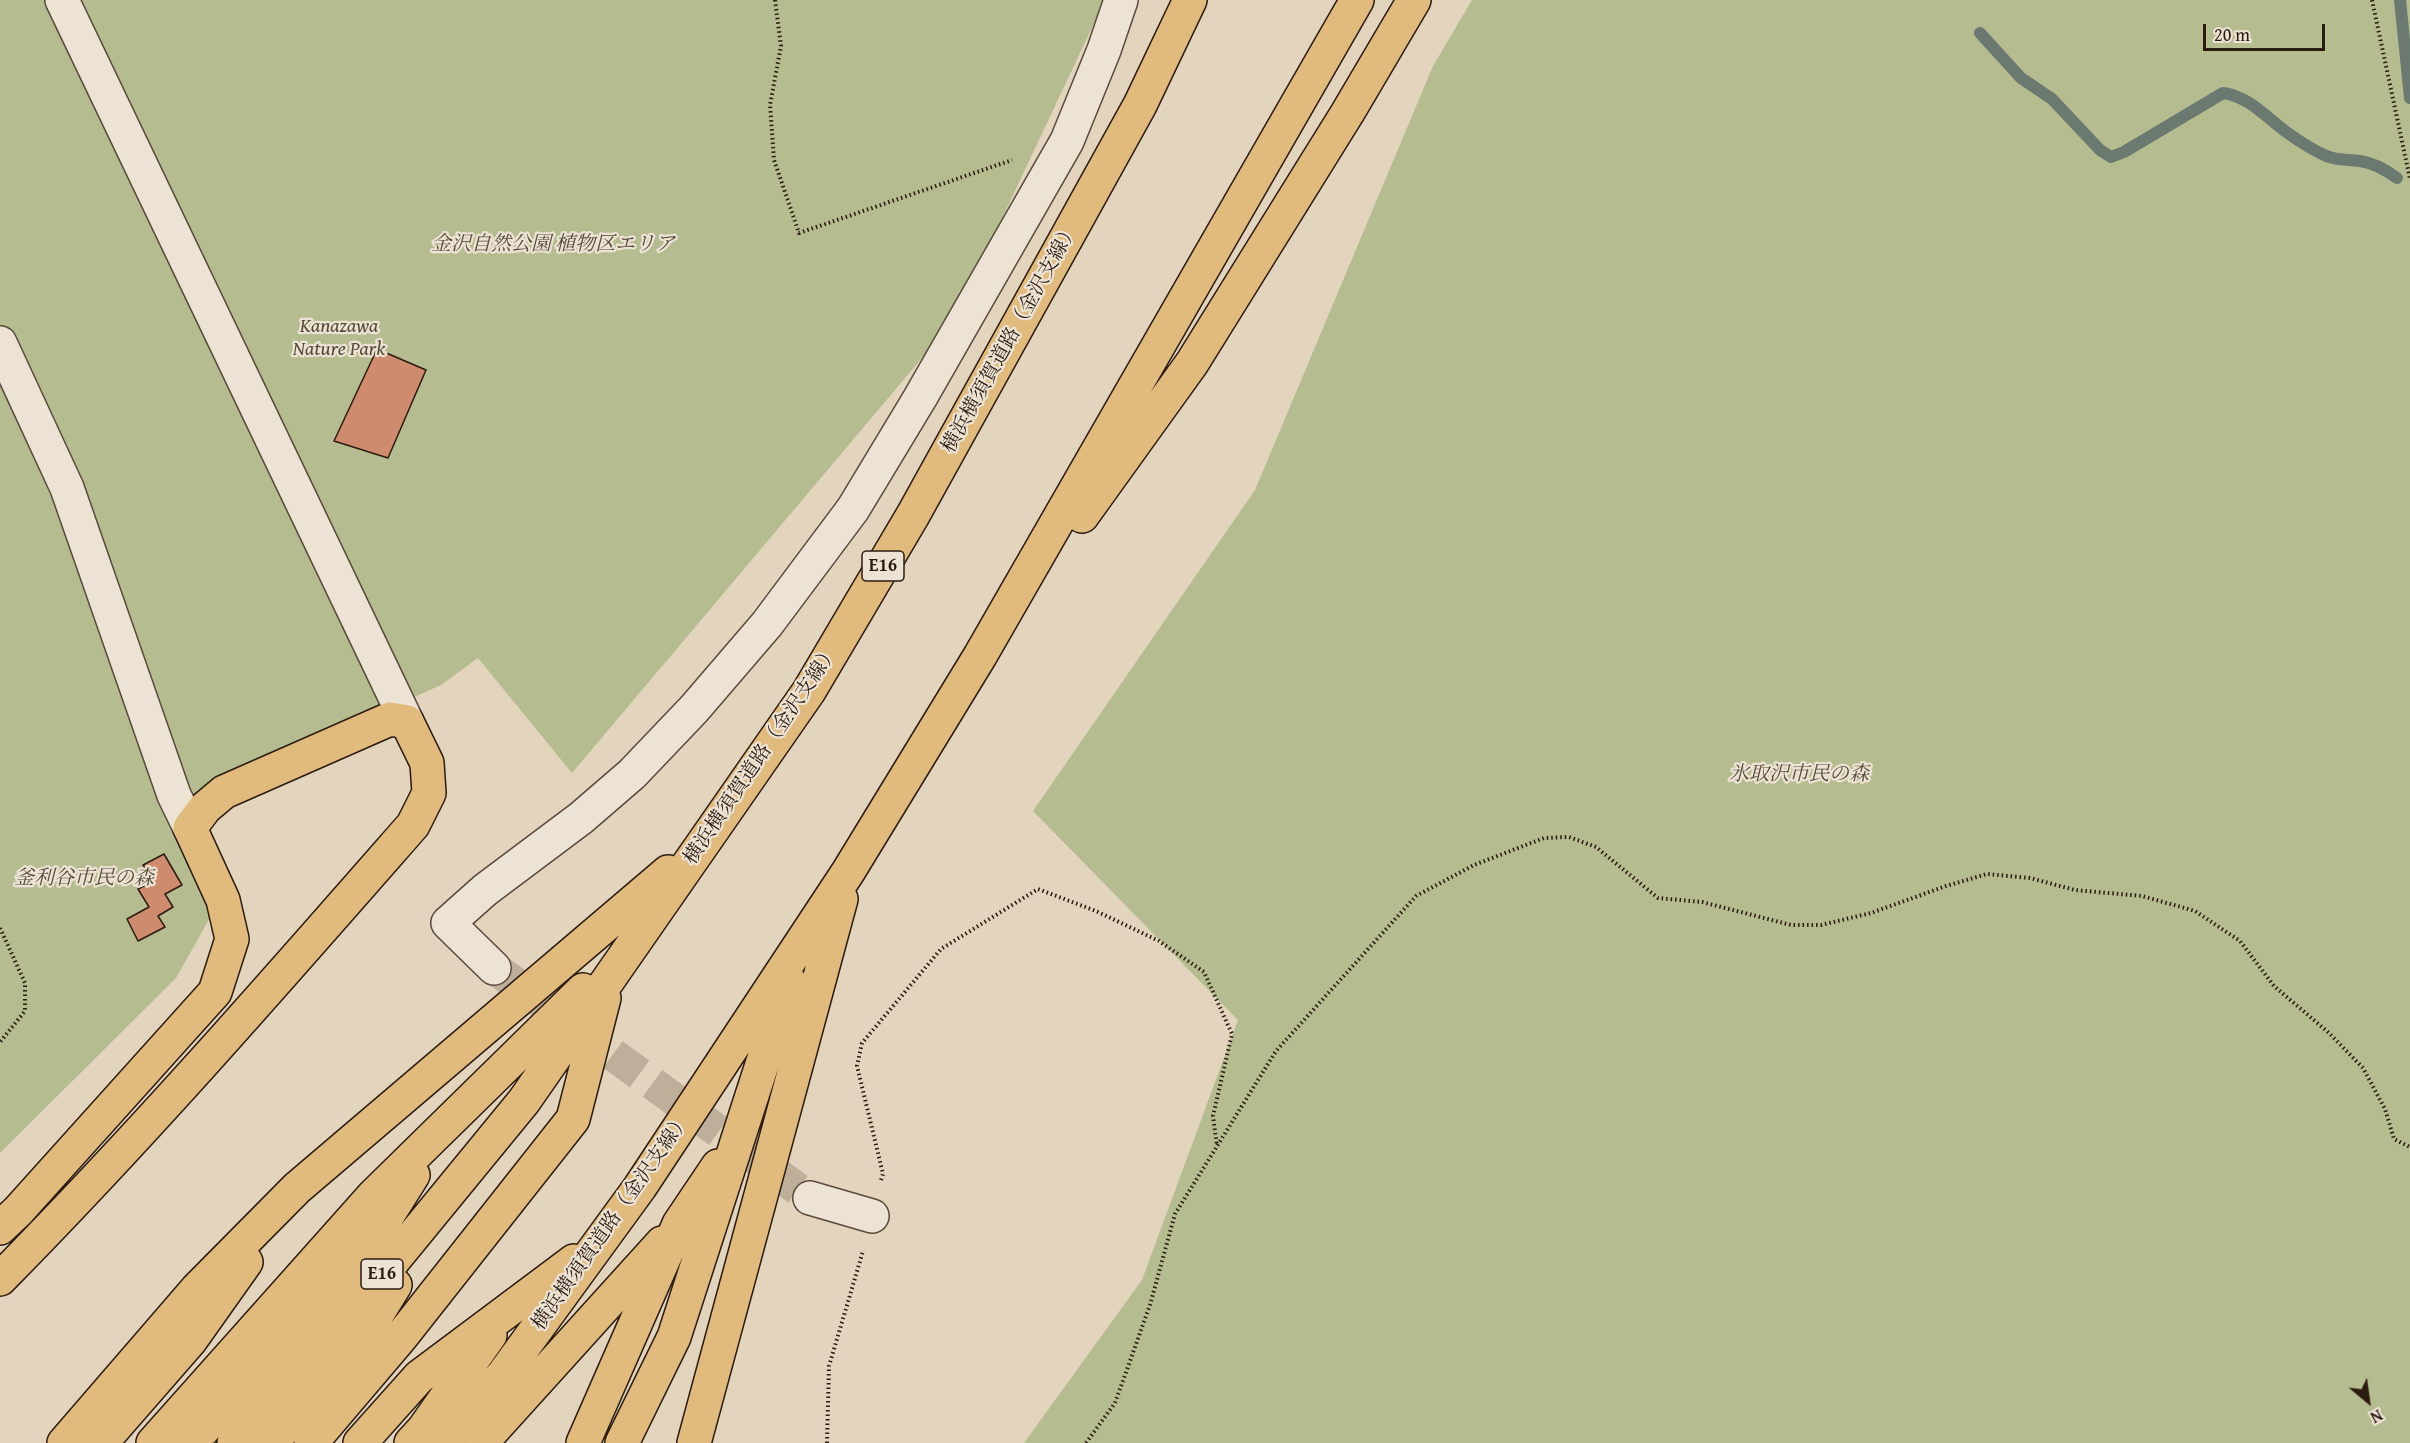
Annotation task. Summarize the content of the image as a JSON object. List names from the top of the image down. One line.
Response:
{"streets":{"highway":["横浜横須賀道路（金沢支線）","E16"]},"parks":["金沢自然公園 植物区エリア","Kanazawa Nature Park","氷取沢市民の森","釜利谷市民の森"],"scale_bar":"20 m","north":"bottom right"}
